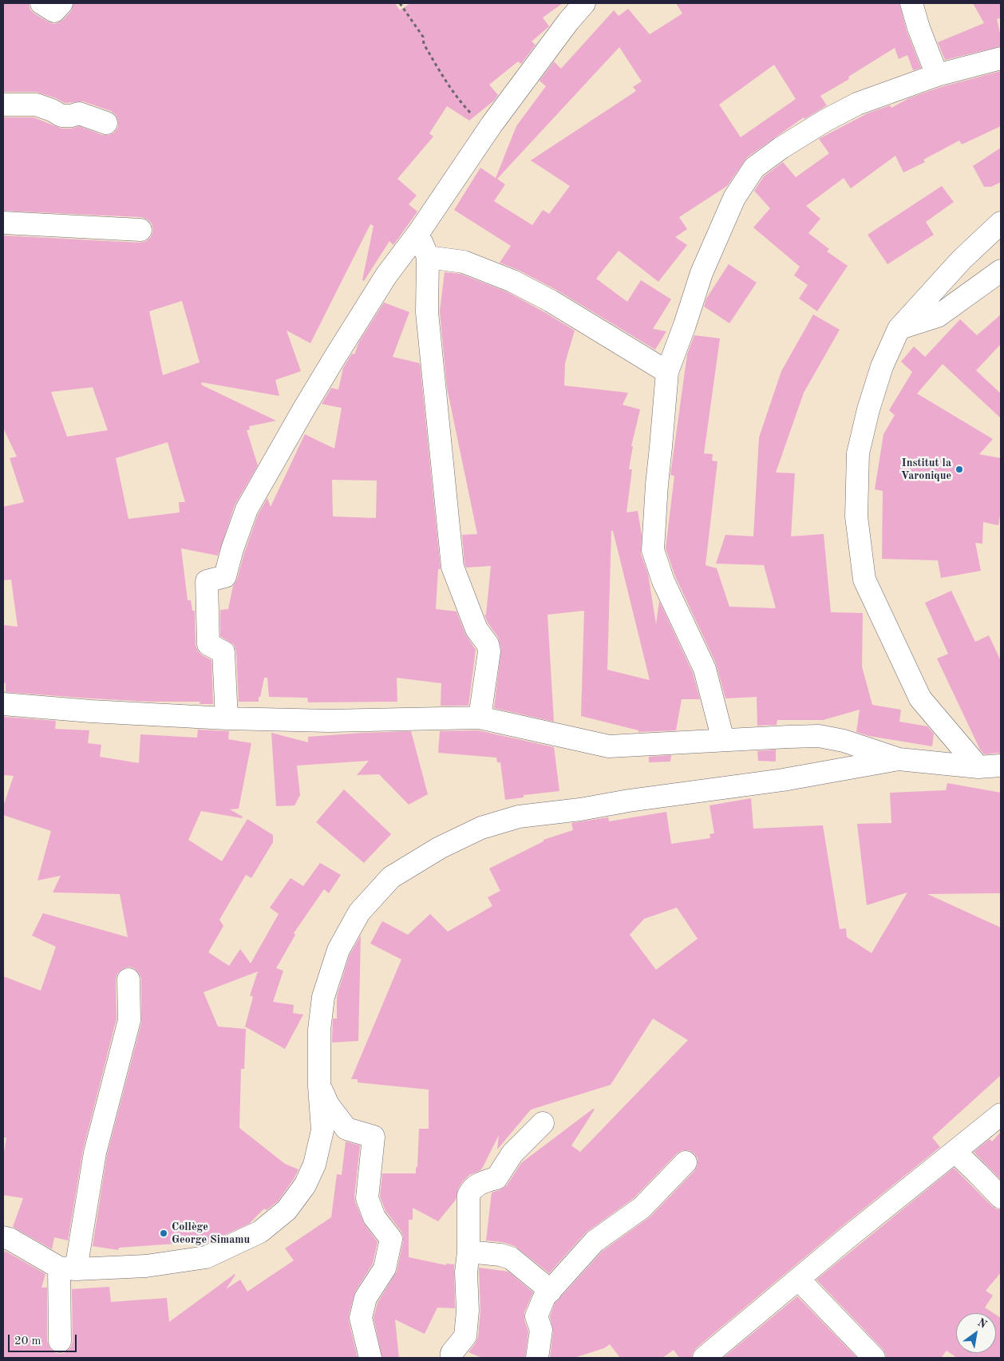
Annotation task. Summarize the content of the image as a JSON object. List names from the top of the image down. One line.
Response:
{"places":["Institut la Varonique","Collège George Simamu"],"scale_bar":"20 m","north":"top right"}
